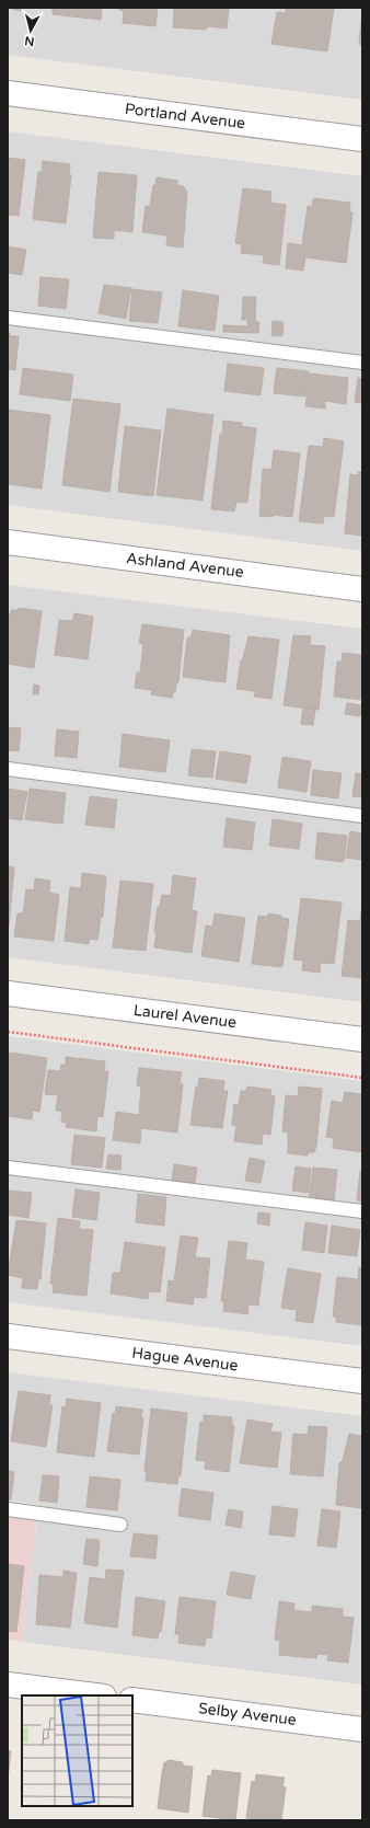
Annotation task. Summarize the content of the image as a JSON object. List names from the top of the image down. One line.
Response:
{"streets":{"street":["Portland Avenue","Ashland Avenue","Laurel Avenue","Hague Avenue","Selby Avenue"]},"north":"bottom"}
